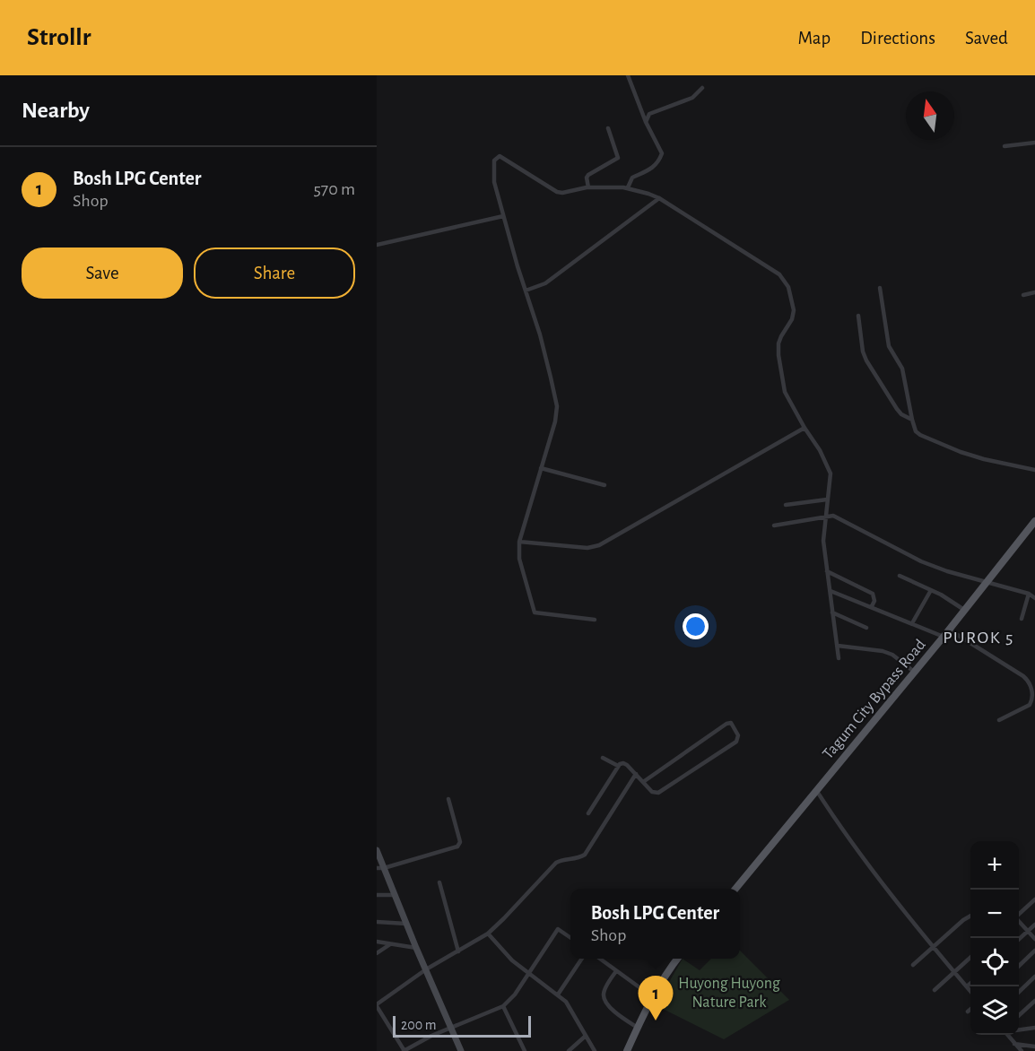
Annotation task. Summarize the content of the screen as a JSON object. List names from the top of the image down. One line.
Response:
{"streets":{"main road":["Tagum City Bypass Road"]},"districts":["PUROK 5"],"parks":["Huyong Huyong Nature Park"],"scale_bar":"200 m","north":"top","page":{"header":"Strollr","nav":["Map","Directions","Saved"],"heading":"Nearby","list":[{"mark":"1","name":"Bosh LPG Center","note":"Shop","value":"570 m"}],"buttons":["Save","Share"],"map_buttons":["+","−"],"popup":["Bosh LPG Center","Shop"],"pins":"1","scale":"200 m"}}
